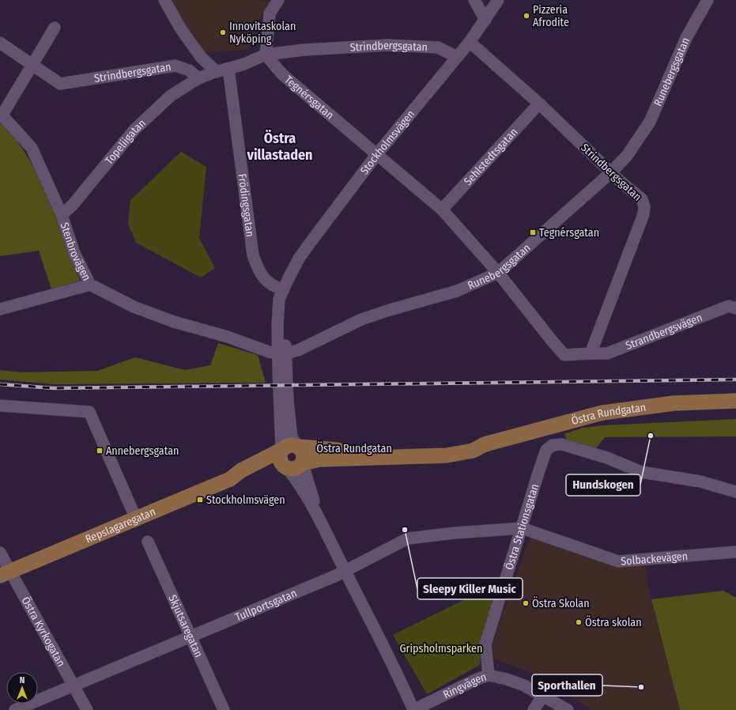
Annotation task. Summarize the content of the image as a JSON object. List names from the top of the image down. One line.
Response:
{"streets":{"main road":["Östra Rundgatan","Repslagaregatan"],"street":["Strindbergsgatan","Runebergsgatan","Tegnérsgatan","Topeliigatan","Stockholmsvägen","Sehlstedtsgatan","Frödingsgatan","Stenbrovägen","Strandbergsvägen","Östra Stationsgatan","Solbackevägen","Tullportsgatan","Skjutsaregatan","Östra Kyrkogatan","Ringvägen"]},"crossings":[["Strindbergsgatan","Runebergsgatan"],["Strindbergsgatan","Tegnérsgatan"],["Strindbergsgatan","Topeliigatan"],["Strindbergsgatan","Stockholmsvägen"],["Strindbergsgatan","Sehlstedtsgatan"],["Strindbergsgatan","Frödingsgatan"],["Strindbergsgatan","Strandbergsvägen"],["Runebergsgatan","Tegnérsgatan"],["Runebergsgatan","Stenbrovägen"],["Tegnérsgatan","Stockholmsvägen"],["Tegnérsgatan","Sehlstedtsgatan"],["Tegnérsgatan","Strandbergsvägen"],["Topeliigatan","Stenbrovägen"],["Stockholmsvägen","Frödingsgatan"],["Östra Rundgatan","Repslagaregatan"],["Repslagaregatan","Östra Kyrkogatan"],["Östra Stationsgatan","Solbackevägen"],["Östra Stationsgatan","Tullportsgatan"],["Östra Stationsgatan","Ringvägen"],["Solbackevägen","Tullportsgatan"],["Tullportsgatan","Skjutsaregatan"],["Tullportsgatan","Östra Kyrkogatan"]],"districts":["Östra villastaden"],"parks":["Gripsholmsparken"],"places":{"other":["Pizzeria Afrodite","Innovitaskolan Nyköping","Hundskogen","Sleepy Killer Music","Östra Skolan","Östra skolan","Sporthallen"],"transit":["Tegnérsgatan","Annebergsgatan","Stockholmsvägen"]},"north":"top"}
